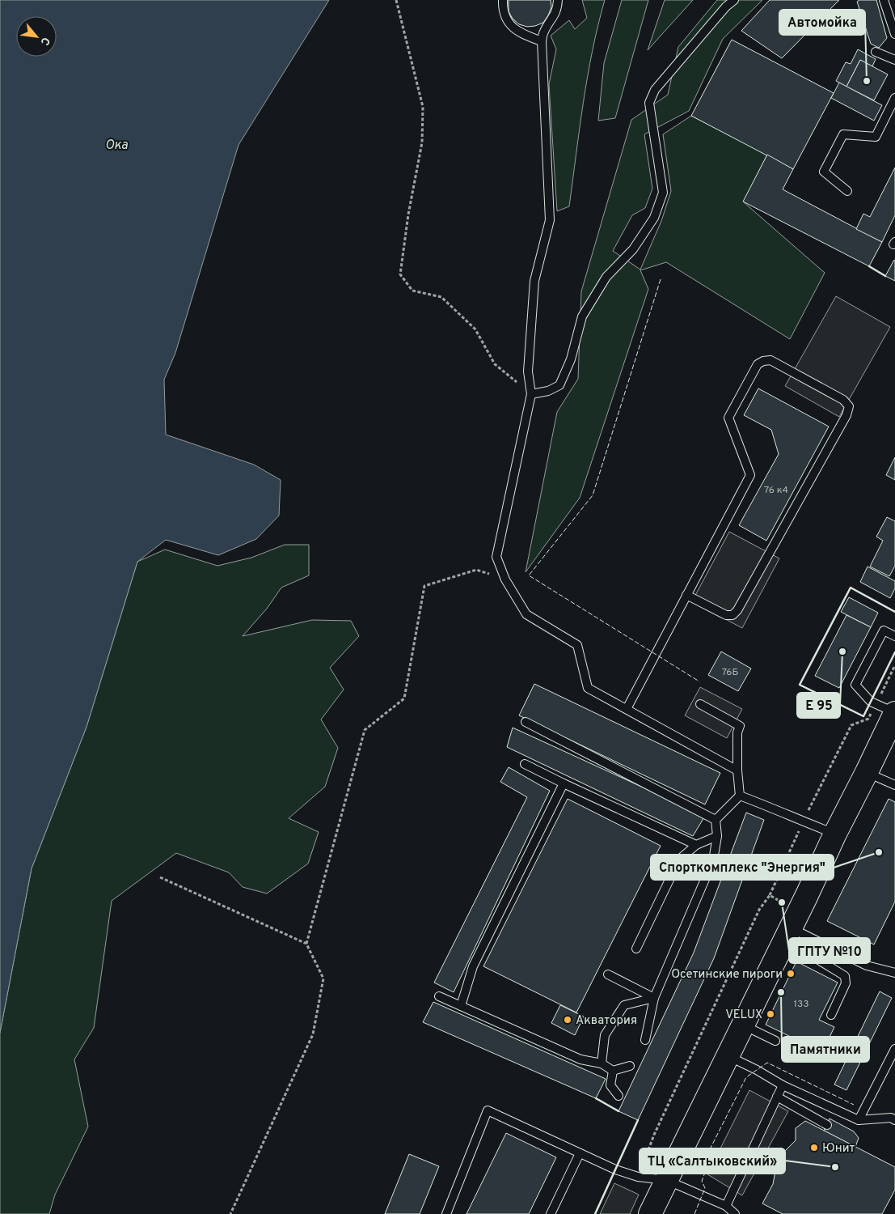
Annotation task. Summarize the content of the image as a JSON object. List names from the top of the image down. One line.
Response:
{"water":["Ока"],"places":["Автомойка","Е 95","Спорткомплекс \"Энергия\"","ГПТУ №10","Осетинские пироги","Памятники","VELUX","Акватория","Юнит","ТЦ «Салтыковский»"],"house_numbers":["76 к4","76Б","133"],"north":"bottom right"}
